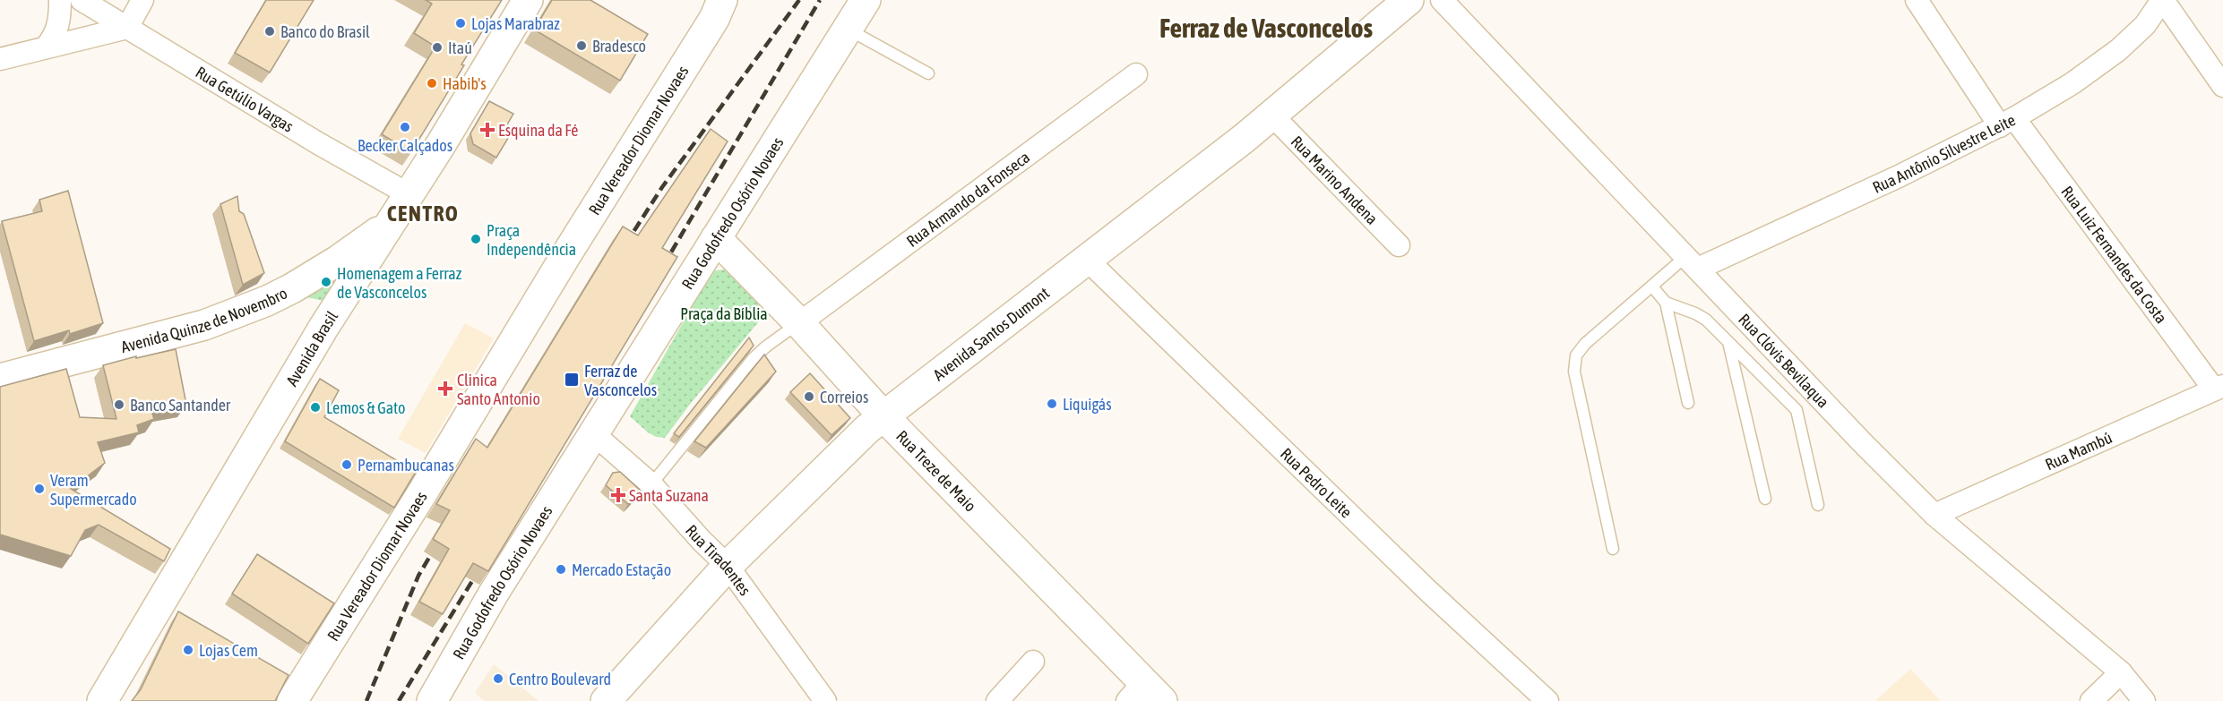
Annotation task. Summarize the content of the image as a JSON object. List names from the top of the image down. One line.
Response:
{"streets":{"main road":["Rua Vereador Diomar Novaes","Rua Godofredo Osório Novaes","Avenida Quinze de Novembro","Avenida Santos Dumont","Avenida Brasil","Rua Treze de Maio"],"street":["Rua Getúlio Vargas","Rua Antônio Silvestre Leite","Rua Marino Andena","Rua Armando da Fonseca","Rua Luiz Fernandes da Costa","Rua Clóvis Bevilaqua","Rua Mambú","Rua Pedro Leite","Rua Tiradentes"]},"crossings":[["Rua Getúlio Vargas","Avenida Brasil"],["Rua Antônio Silvestre Leite","Rua Luiz Fernandes da Costa"],["Rua Antônio Silvestre Leite","Rua Clóvis Bevilaqua"],["Rua Marino Andena","Avenida Santos Dumont"],["Rua Armando da Fonseca","Rua Treze de Maio"],["Rua Godofredo Osório Novaes","Rua Treze de Maio"],["Rua Godofredo Osório Novaes","Rua Tiradentes"],["Rua Luiz Fernandes da Costa","Rua Mambú"],["Avenida Quinze de Novembro","Avenida Brasil"],["Avenida Santos Dumont","Rua Treze de Maio"],["Avenida Santos Dumont","Rua Pedro Leite"],["Avenida Santos Dumont","Rua Tiradentes"],["Rua Clóvis Bevilaqua","Rua Mambú"]],"districts":["Ferraz de Vasconcelos","CENTRO"],"parks":["Praça da Bíblia"],"places":{"other":["Lojas Marabraz","Banco do Brasil","Bradesco","Itaú","Habib's","Becker Calçados","Praça Independência","Homenagem a Ferraz de Vasconcelos","Correios","Liquigás","Banco Santander","Lemos & Gato","Pernambucanas","Veram Supermercado","Mercado Estação","Lojas Cem","Centro Boulevard"],"health":["Esquina da Fé","Clinica Santo Antonio","Santa Suzana"],"transit":["Ferraz de Vasconcelos"]}}
